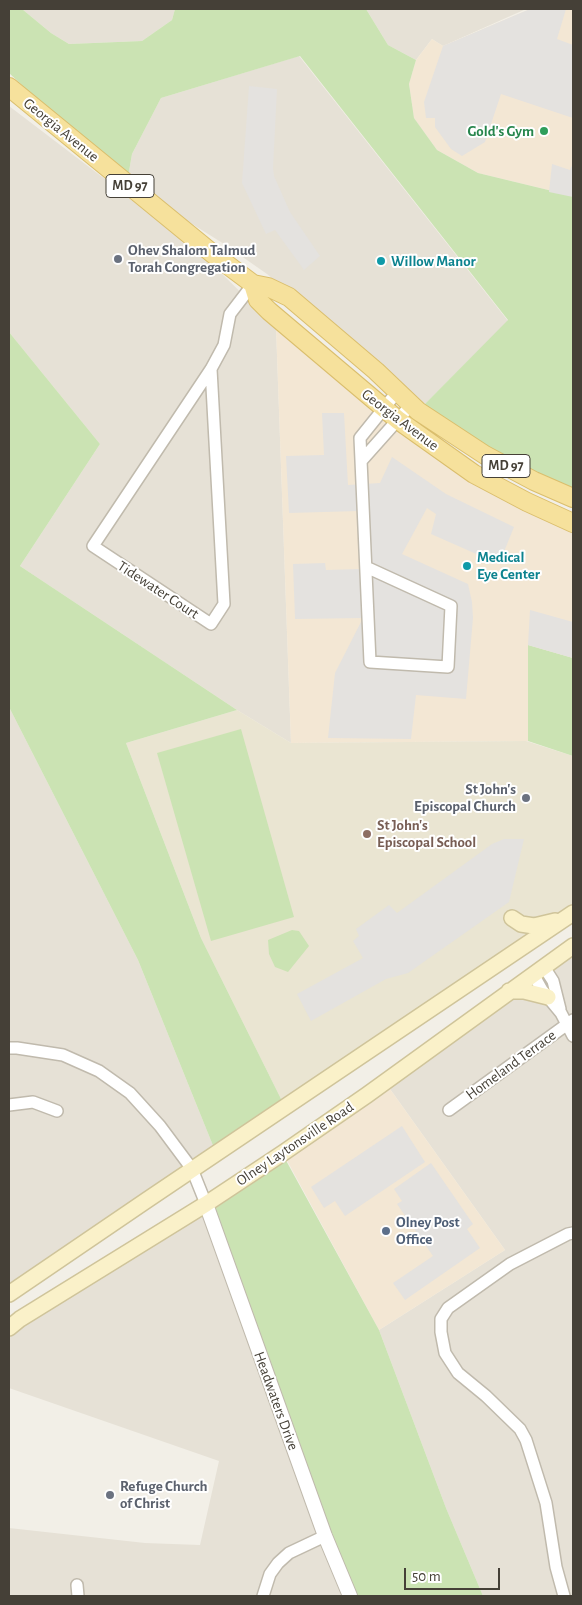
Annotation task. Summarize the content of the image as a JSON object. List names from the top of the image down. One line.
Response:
{"streets":{"main road":["Georgia Avenue","MD 97","Olney Laytonsville Road"],"street":["Tidewater Court","Homeland Terrace","Headwaters Drive"]},"crossings":[["Georgia Avenue","Tidewater Court"],["Olney Laytonsville Road","Headwaters Drive"]],"places":["Gold's Gym","Ohev Shalom Talmud Torah Congregation","Willow Manor","Medical Eye Center","St John's Episcopal Church","St John's Episcopal School","Olney Post Office","Refuge Church of Christ"],"scale_bar":"50 m"}
